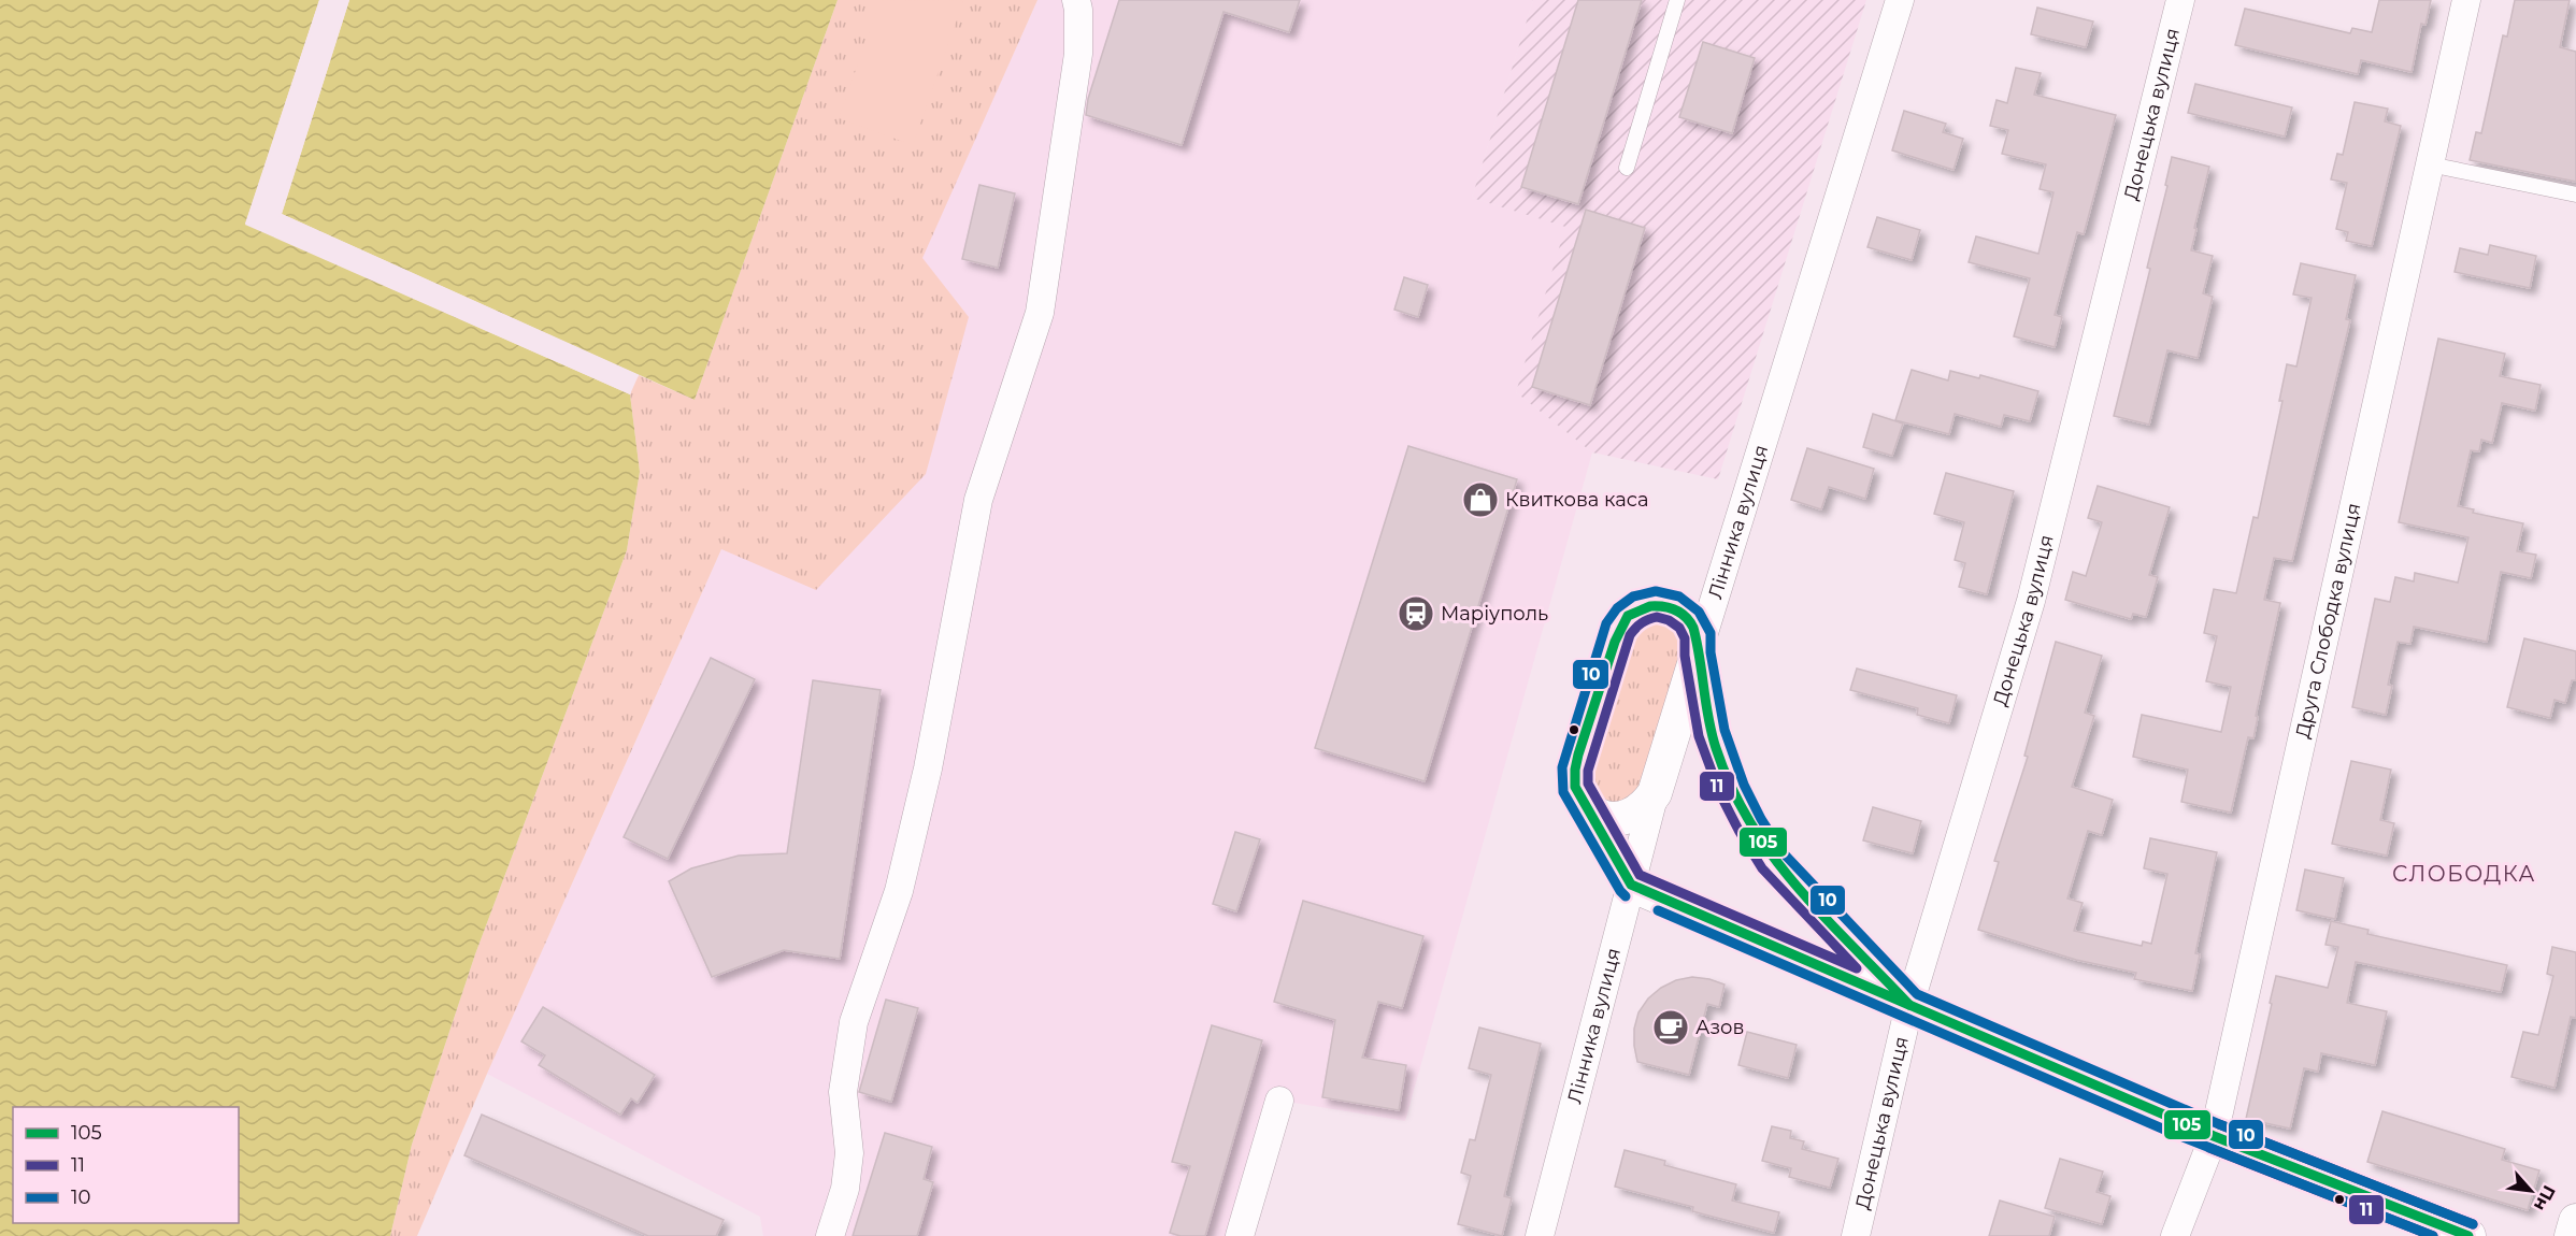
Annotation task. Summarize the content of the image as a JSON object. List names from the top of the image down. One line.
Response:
{"streets":{"street":["Донецька вулиця","Лінника вулиця","Друга Слободка вулиця"]},"districts":["СЛОБОДКА"],"places":{"shop":["Квиткова каса"],"station":["Маріуполь"],"cafe":["Азов"]},"lines":["transit line 10","transit line 105","transit line 11"],"legend":["105","11","10"],"north":"bottom right"}
